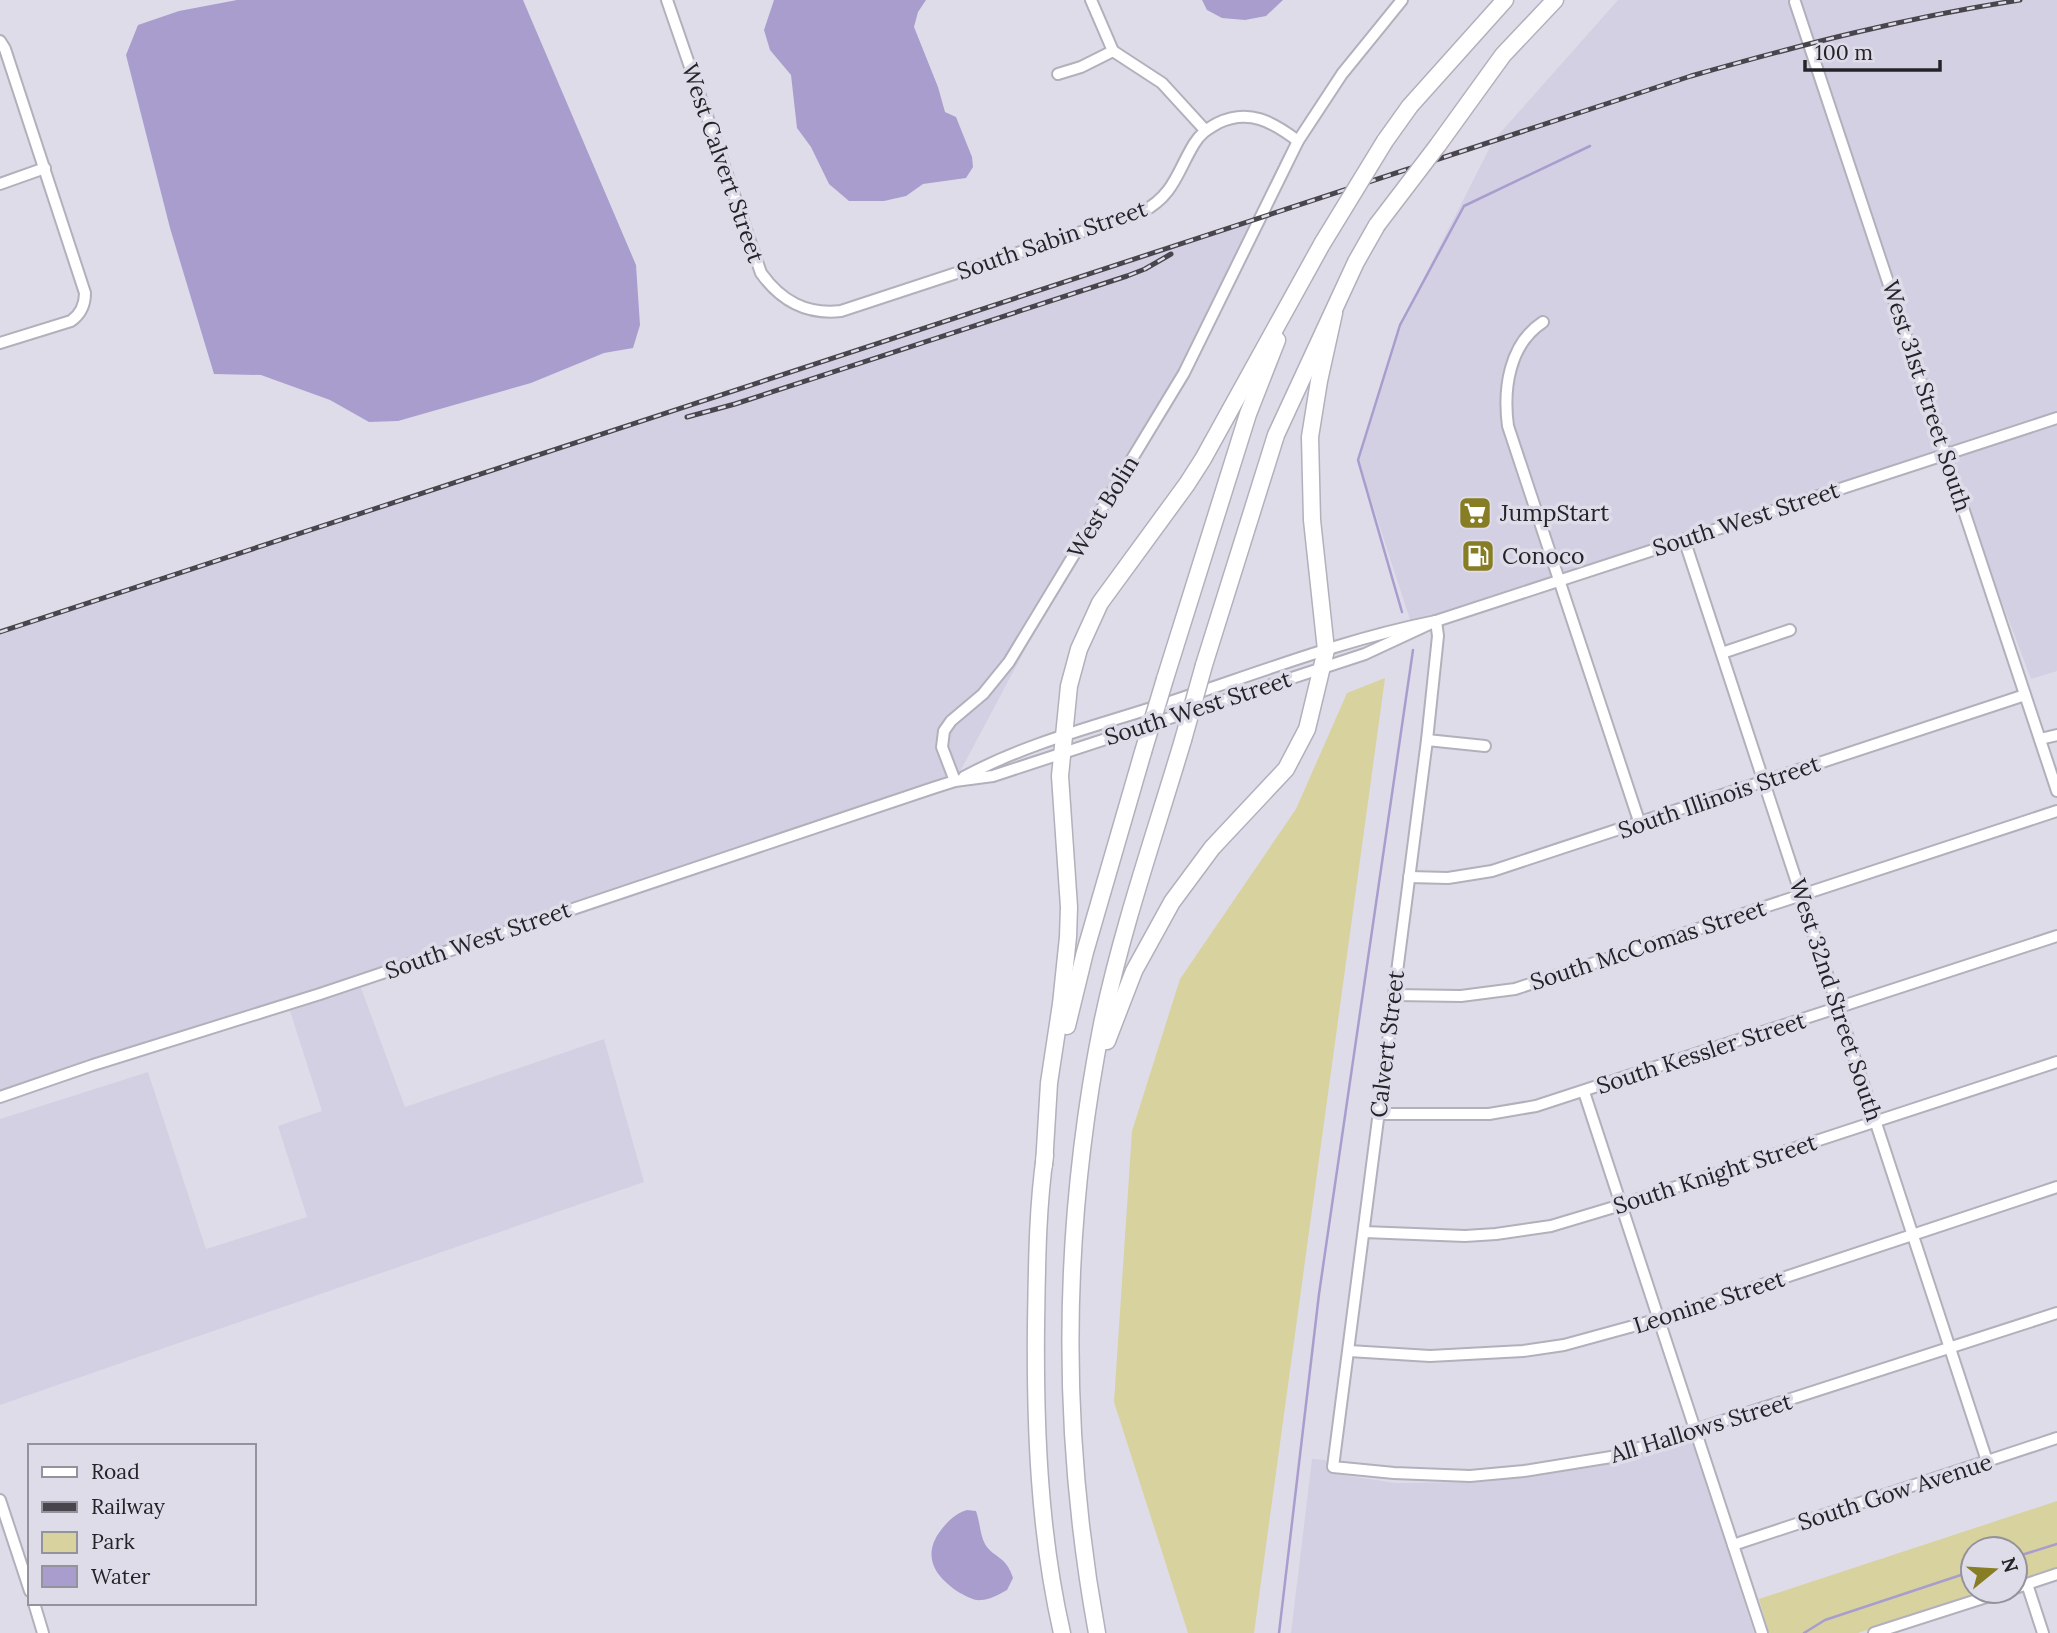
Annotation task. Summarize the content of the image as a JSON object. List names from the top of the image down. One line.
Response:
{"streets":{"street":["West Calvert Street","South Sabin Street","West 31st Street South","West Bolin","South West Street","South Illinois Street","South McComas Street","West 32nd Street South","Calvert Street","South Kessler Street","South Knight Street","Leonine Street","All Hallows Street","South Gow Avenue"]},"crossings":[["West Calvert Street","South Sabin Street"],["West 31st Street South","South West Street"],["West 31st Street South","South Illinois Street"],["West Bolin","South West Street"],["South West Street","West 32nd Street South"],["South West Street","Calvert Street"],["South Illinois Street","West 32nd Street South"],["South Illinois Street","Calvert Street"],["South McComas Street","West 32nd Street South"],["South McComas Street","Calvert Street"],["West 32nd Street South","South Kessler Street"],["West 32nd Street South","South Knight Street"],["West 32nd Street South","Leonine Street"],["West 32nd Street South","All Hallows Street"],["West 32nd Street South","South Gow Avenue"],["Calvert Street","South Kessler Street"],["Calvert Street","South Knight Street"],["Calvert Street","Leonine Street"],["Calvert Street","All Hallows Street"]],"places":{"supermarket":["JumpStart"],"fuel station":["Conoco"]},"legend":["Road","Railway","Park","Water"],"scale_bar":"100 m","north":"right"}
